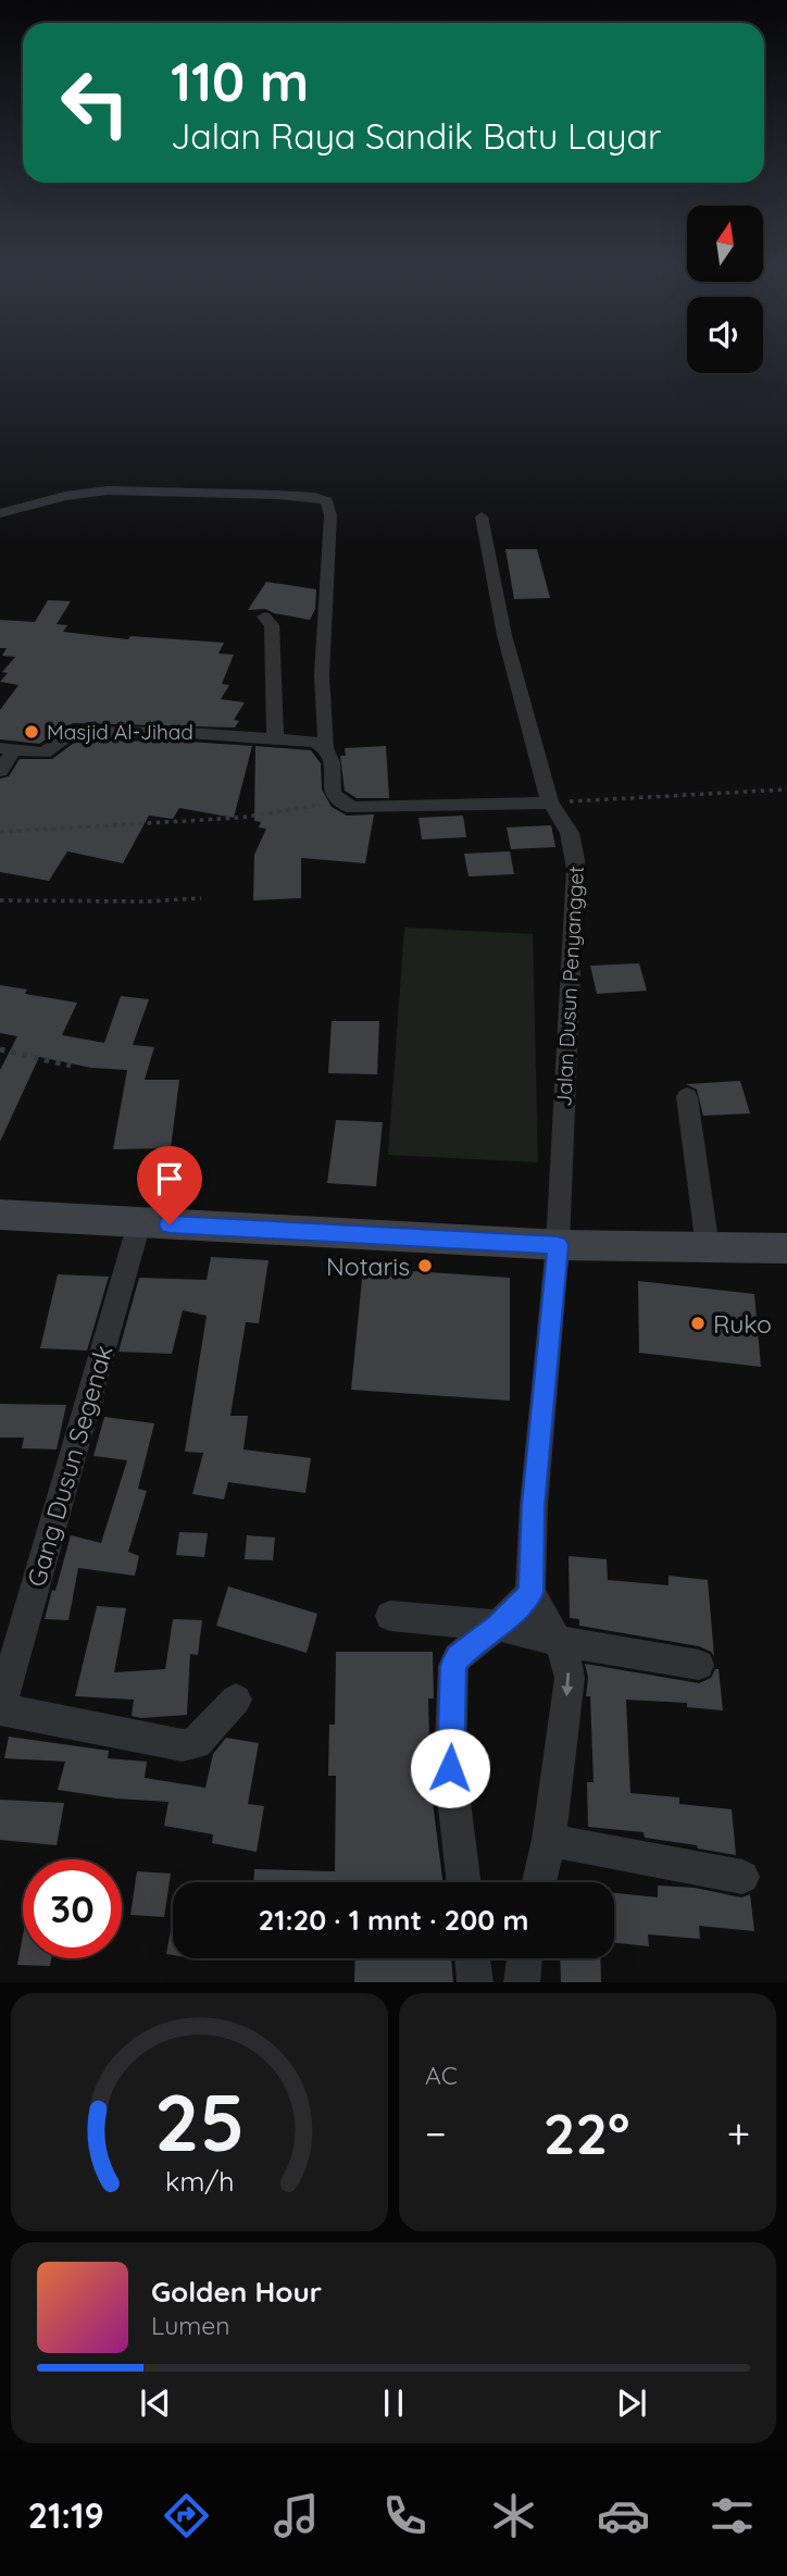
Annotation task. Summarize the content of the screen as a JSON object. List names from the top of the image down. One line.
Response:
{"streets":{"street":["Jalan Dusun Penyangget","Gang Dusun Segenak"]},"places":["Masjid Al-Jihad","Notaris","Ruko"],"north":"top","page":{"turn":["110 m","Jalan Raya Sandik Batu Layar"],"limit":"30","trip":"21:20 · 1 mnt · 200 m","tile":"AC","heat":["−","22°","+"],"song":["Golden Hour","Lumen"],"tabs":"21:19","gauge":["25","km/h"]}}
